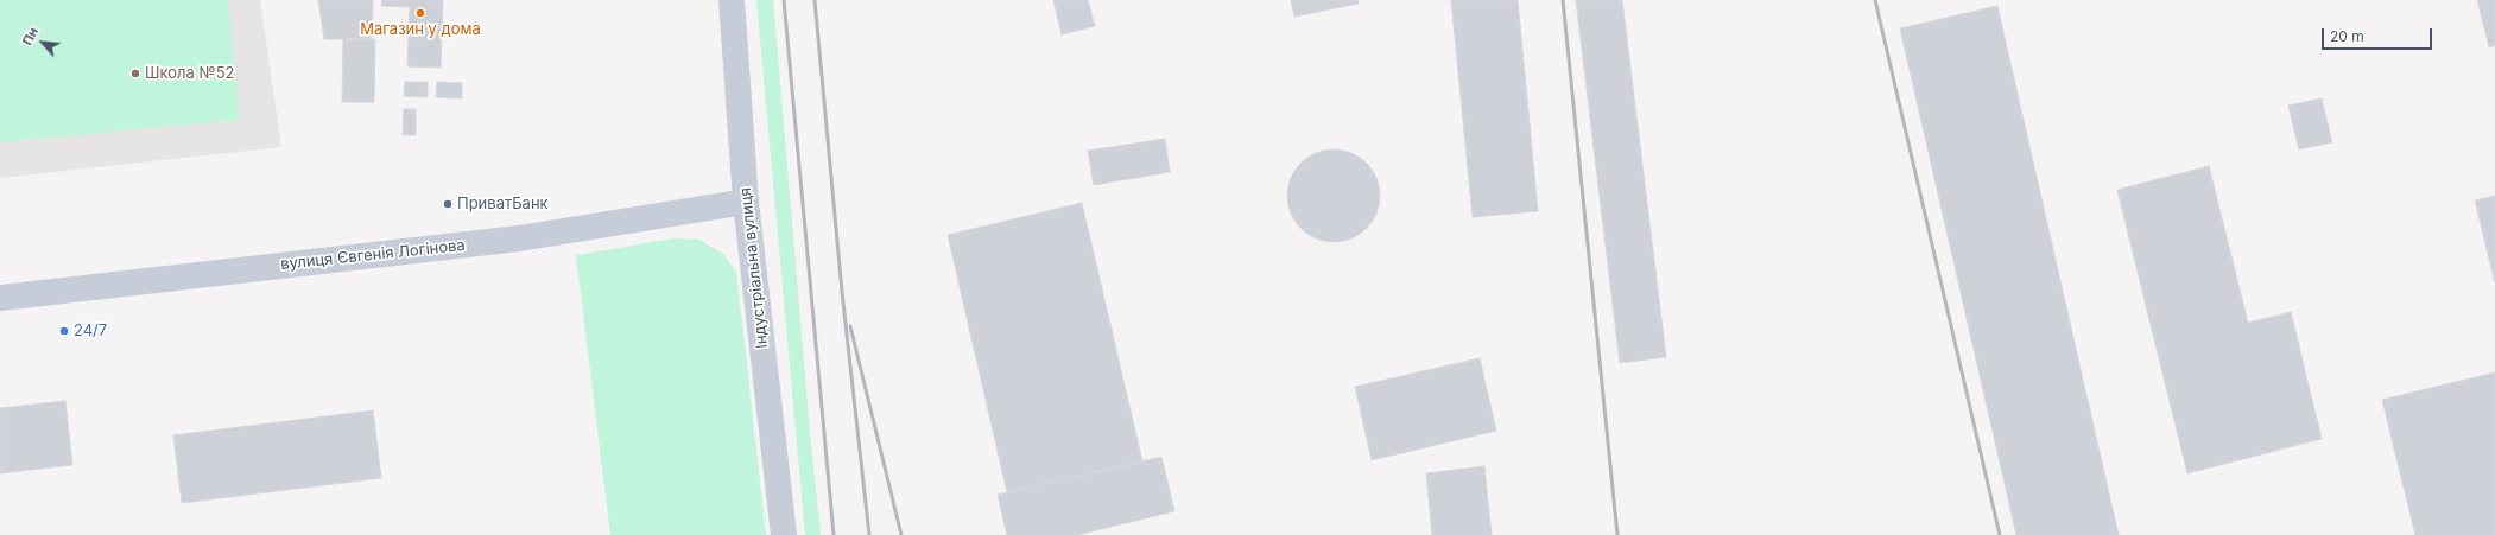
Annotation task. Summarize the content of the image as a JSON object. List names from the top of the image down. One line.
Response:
{"streets":{"street":["вулиця Євгенія Логінова","Індустріальна вулиця"]},"crossings":[["вулиця Євгенія Логінова","Індустріальна вулиця"]],"places":["Магазин у дома","Школа №52","ПриватБанк","24/7"],"scale_bar":"20 m","north":"top left"}
